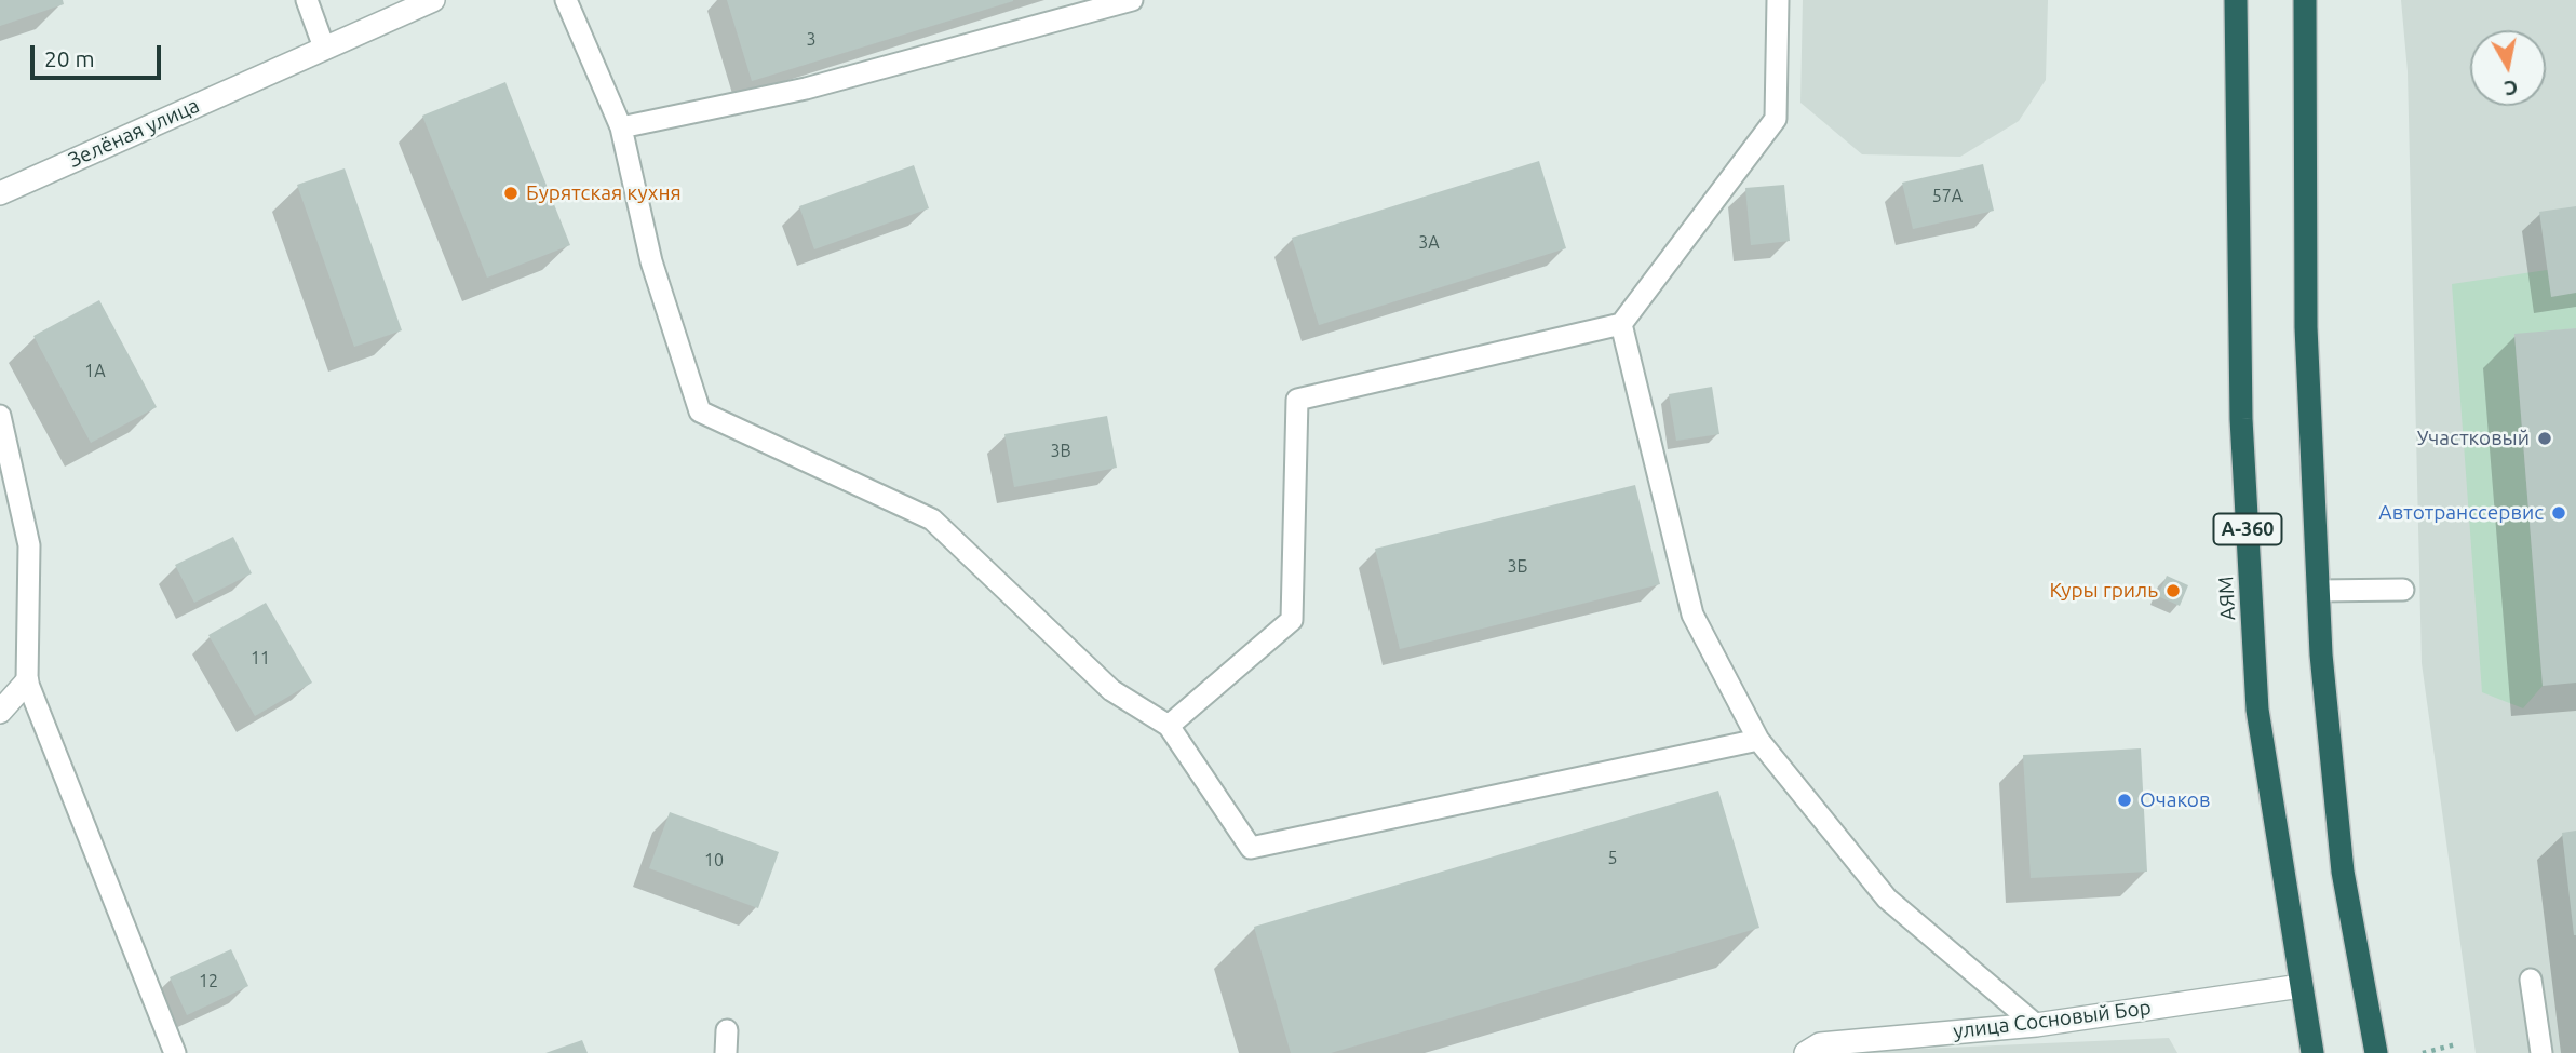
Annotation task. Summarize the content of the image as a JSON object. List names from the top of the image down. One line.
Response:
{"streets":{"highway":["А-360","АЯМ"],"street":["Зелёная улица","улица Сосновый Бор"]},"crossings":[["АЯМ","улица Сосновый Бор"]],"places":["Бурятская кухня","Участковый","Автотранссервис","Куры гриль","Очаков"],"house_numbers":["3","57А","3А","1А","3В","3Б","11","5","10","12"],"scale_bar":"20 m","north":"bottom"}
